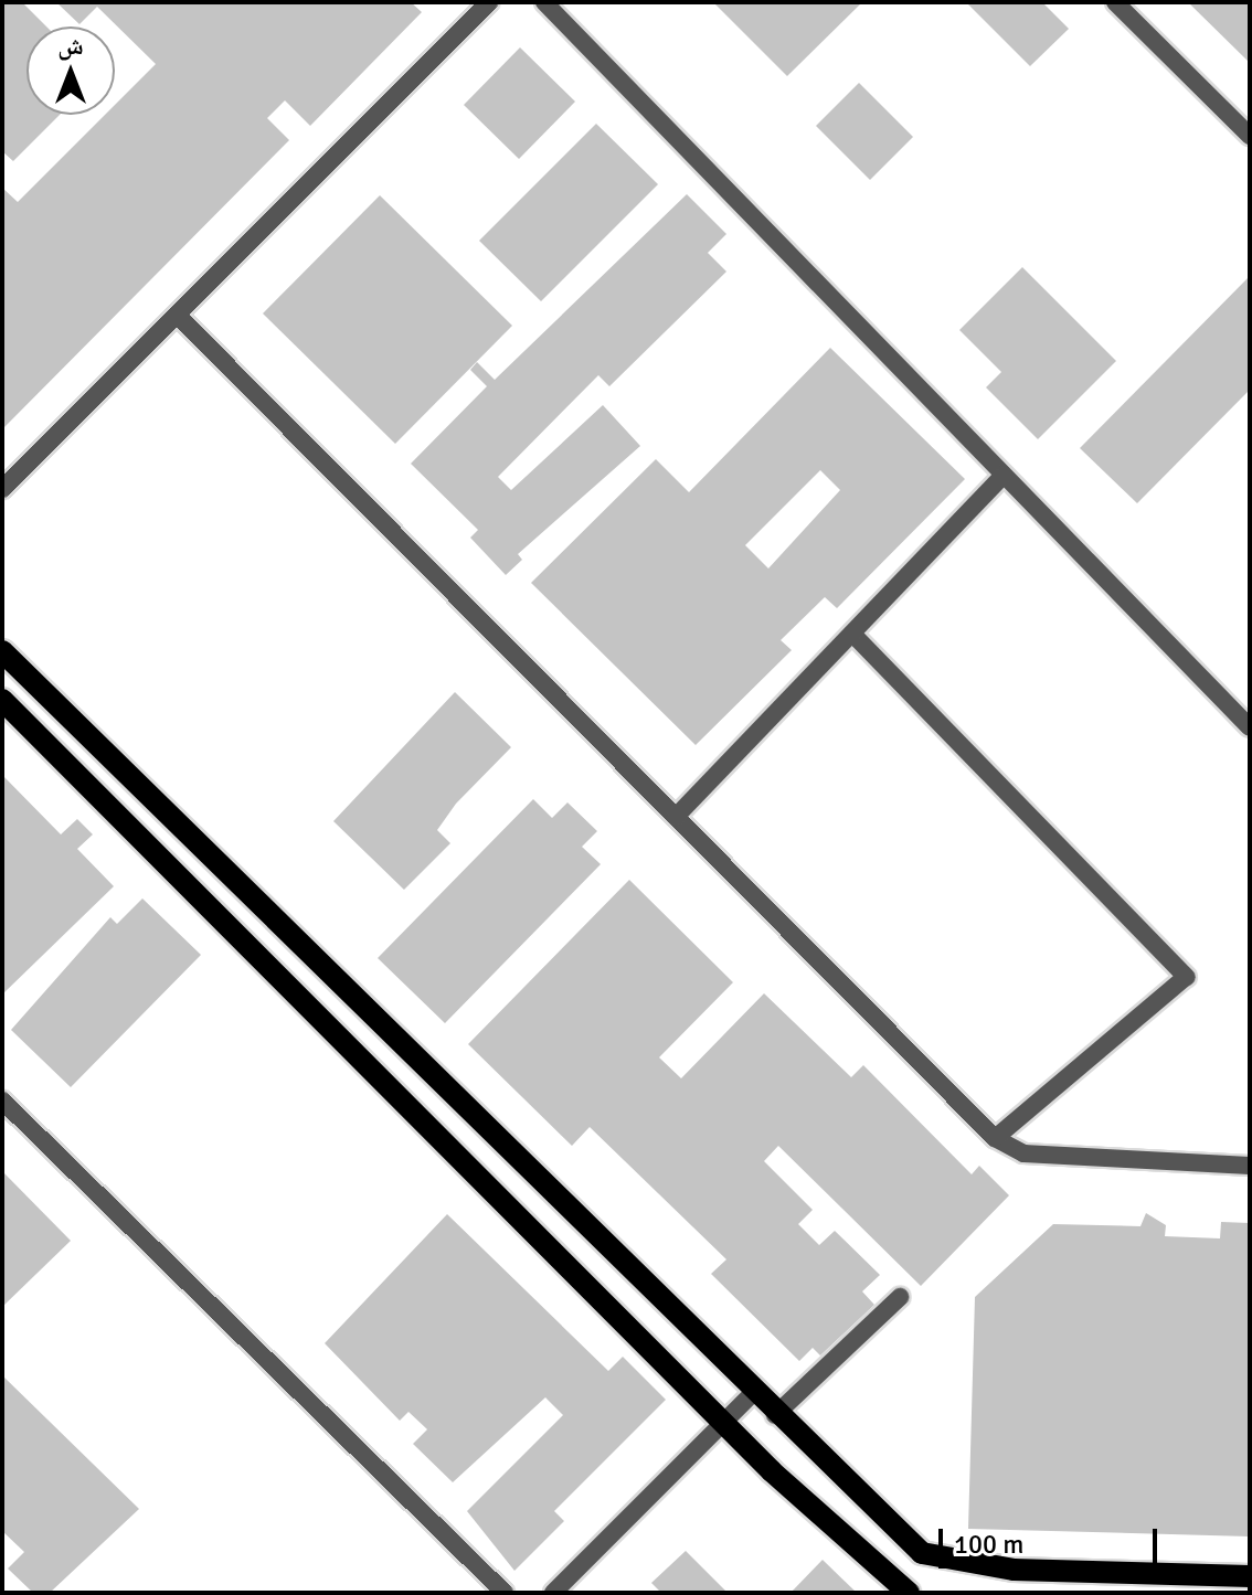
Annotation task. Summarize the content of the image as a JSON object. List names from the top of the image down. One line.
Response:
{"scale_bar":"100 m","north":"top"}
